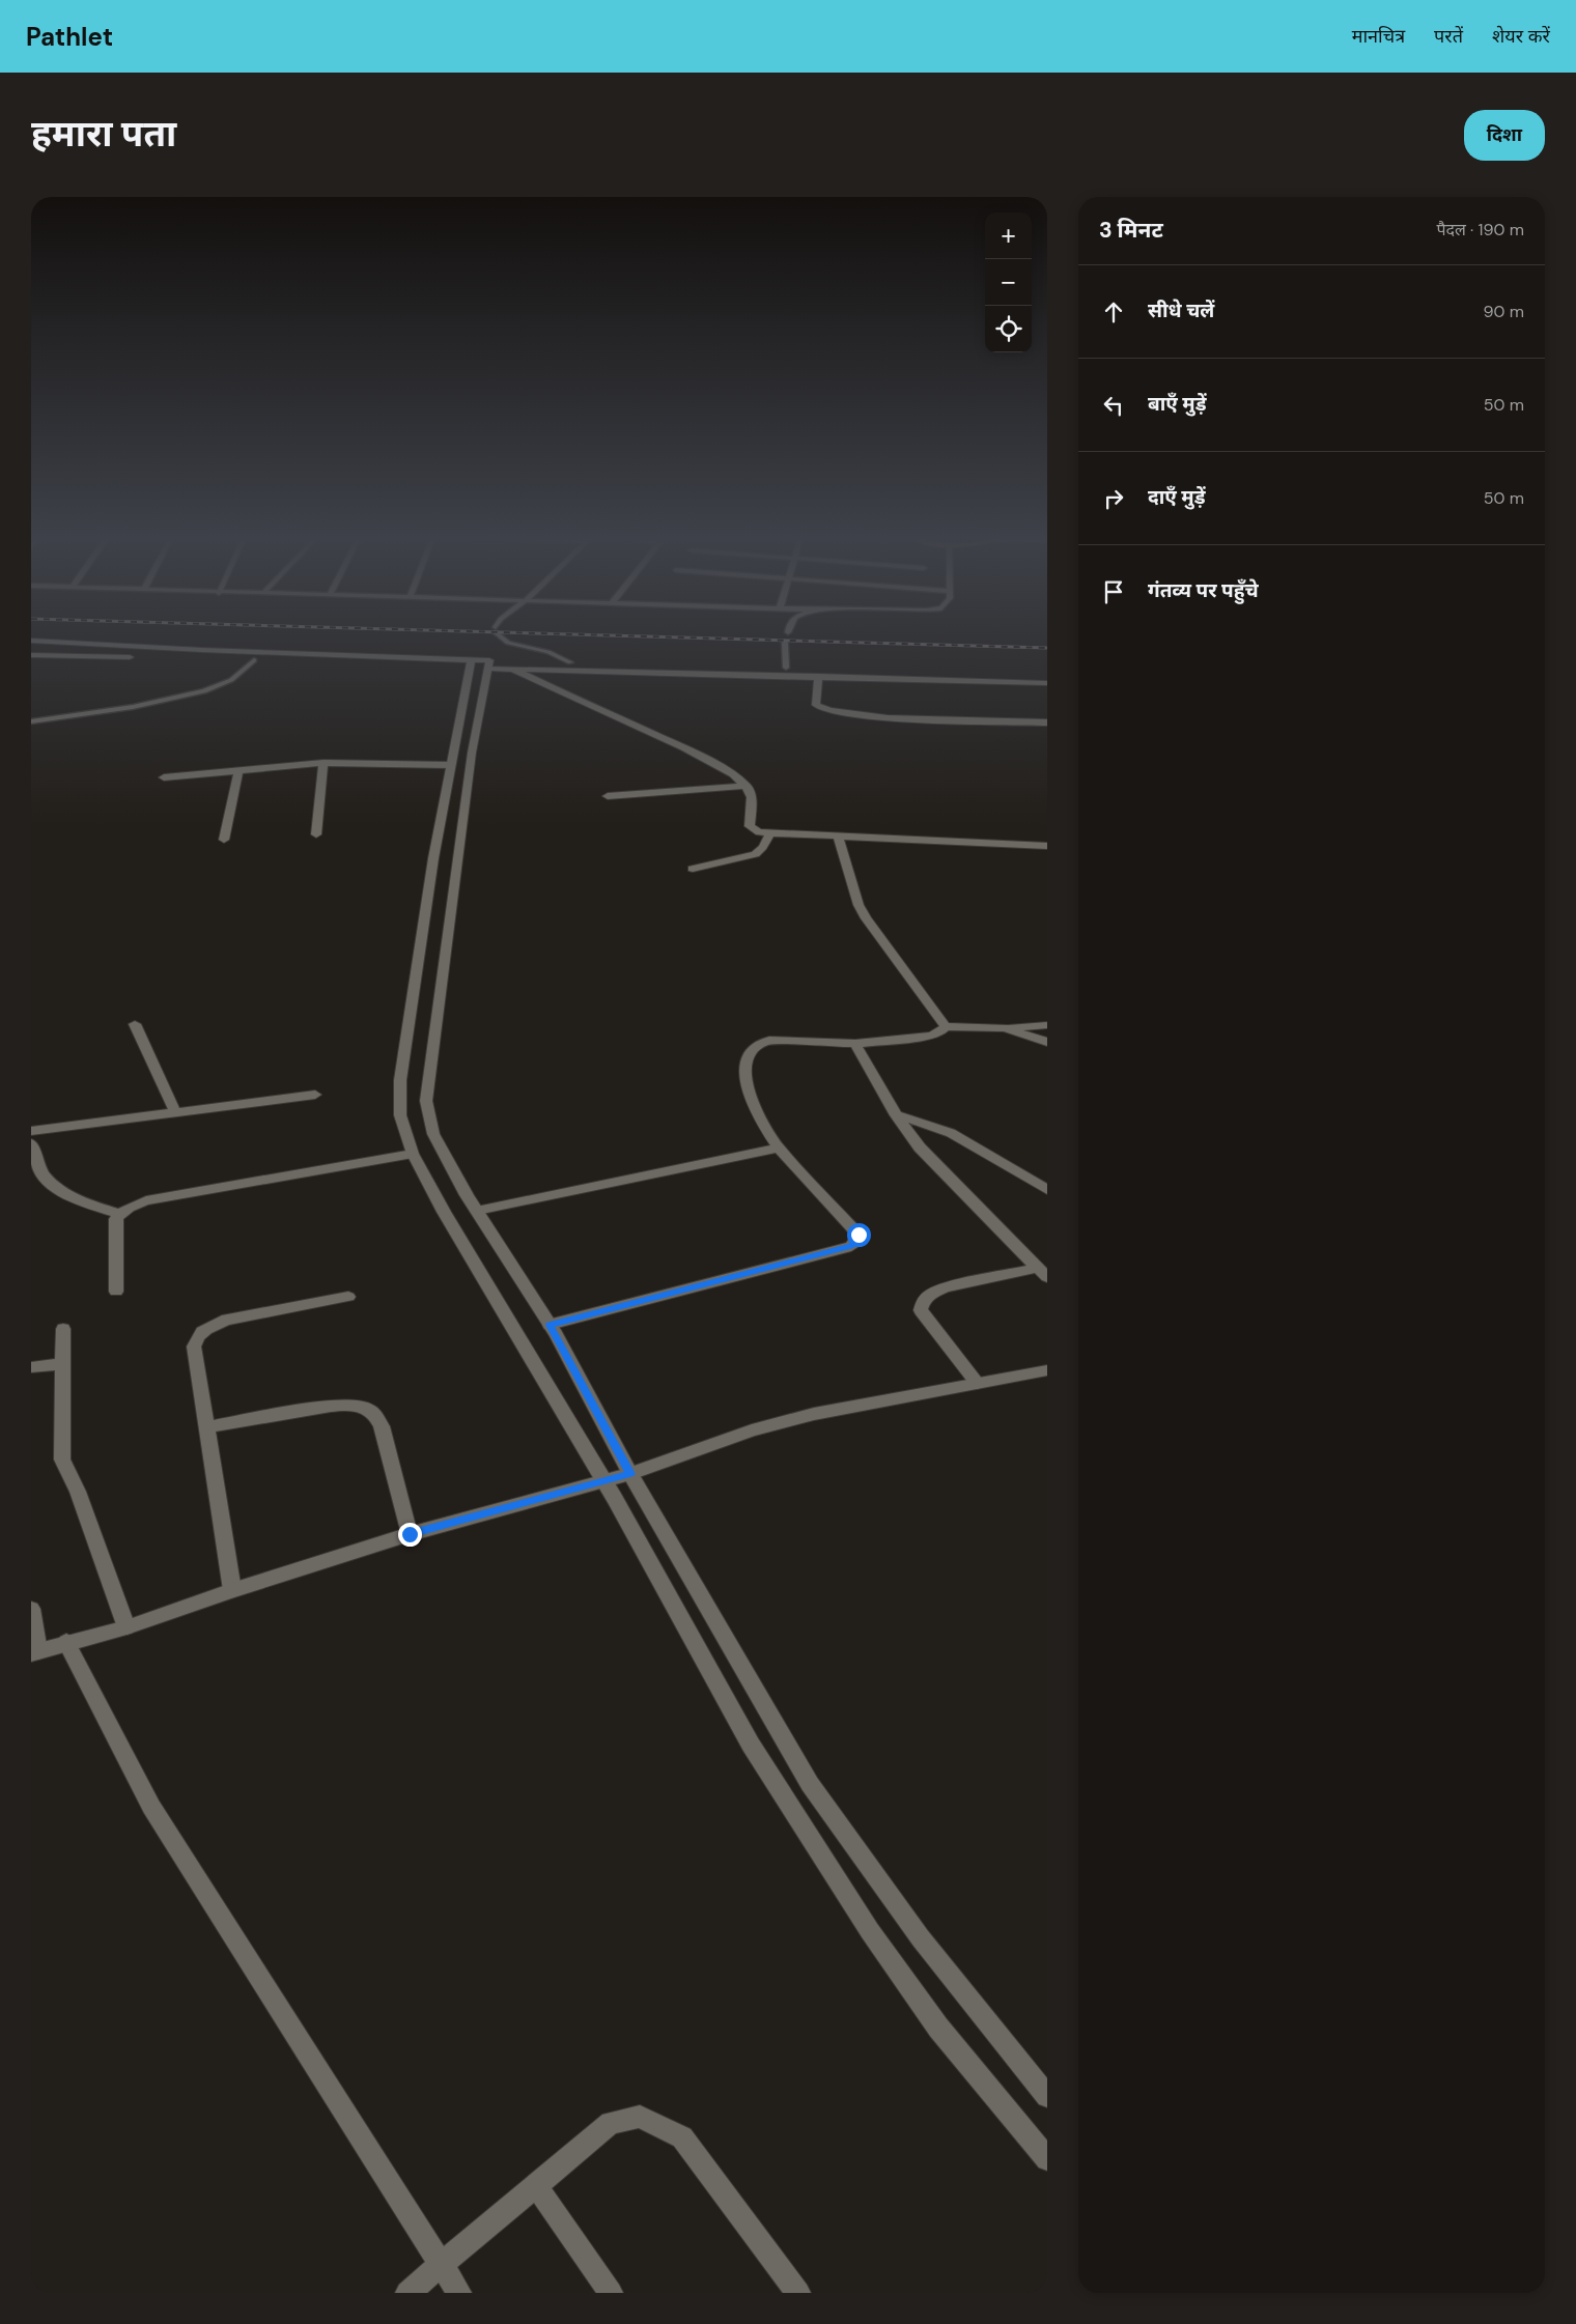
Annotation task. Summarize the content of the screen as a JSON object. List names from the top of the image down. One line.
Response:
{"page":{"header":"Pathlet","nav":["मानचित्र","परतें","शेयर करें"],"title":"हमारा पता","buttons":"दिशा","heading":["3 मिनट","पैदल · 190 m"],"map_buttons":["+","−"],"list":[["सीधे चलें","90 m"],["बाएँ मुड़ें","50 m"],["दाएँ मुड़ें","50 m"],"गंतव्य पर पहुँचे"]}}
